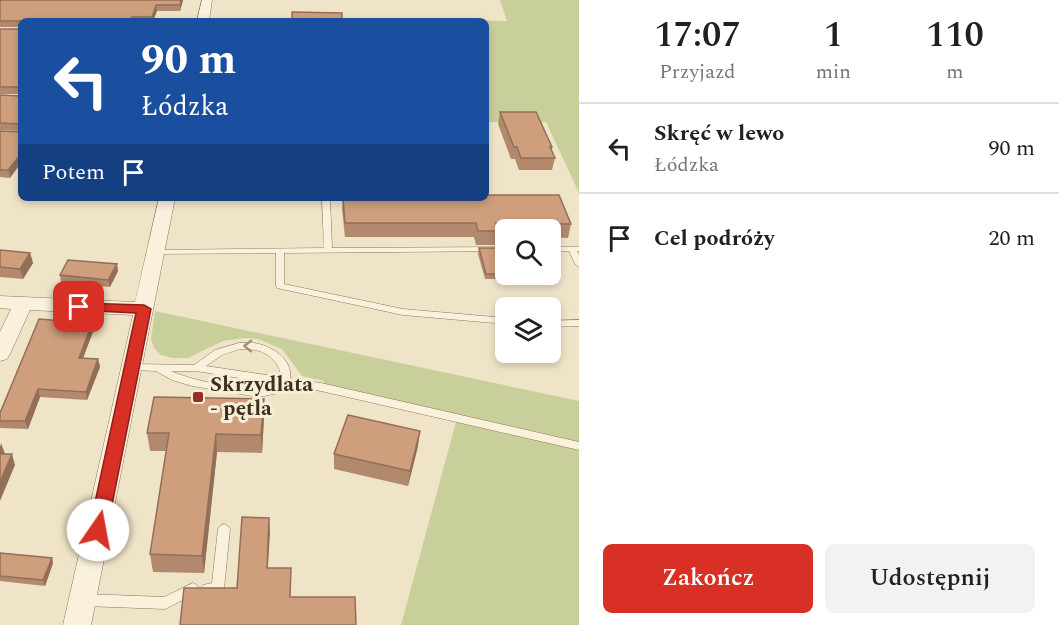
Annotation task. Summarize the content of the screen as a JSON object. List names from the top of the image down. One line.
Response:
{"places":{"transit":["Skrzydlata - pętla"]},"page":{"eta":["17:07","Przyjazd","1","min","110","m"],"turn":["90 m","Łódzka"],"list":[{"name":"Skręć w lewo","note":"Łódzka","value":"90 m"},{"name":"Cel podróży","value":"20 m"}],"then":"Potem","buttons":["Zakończ","Udostępnij"]}}
